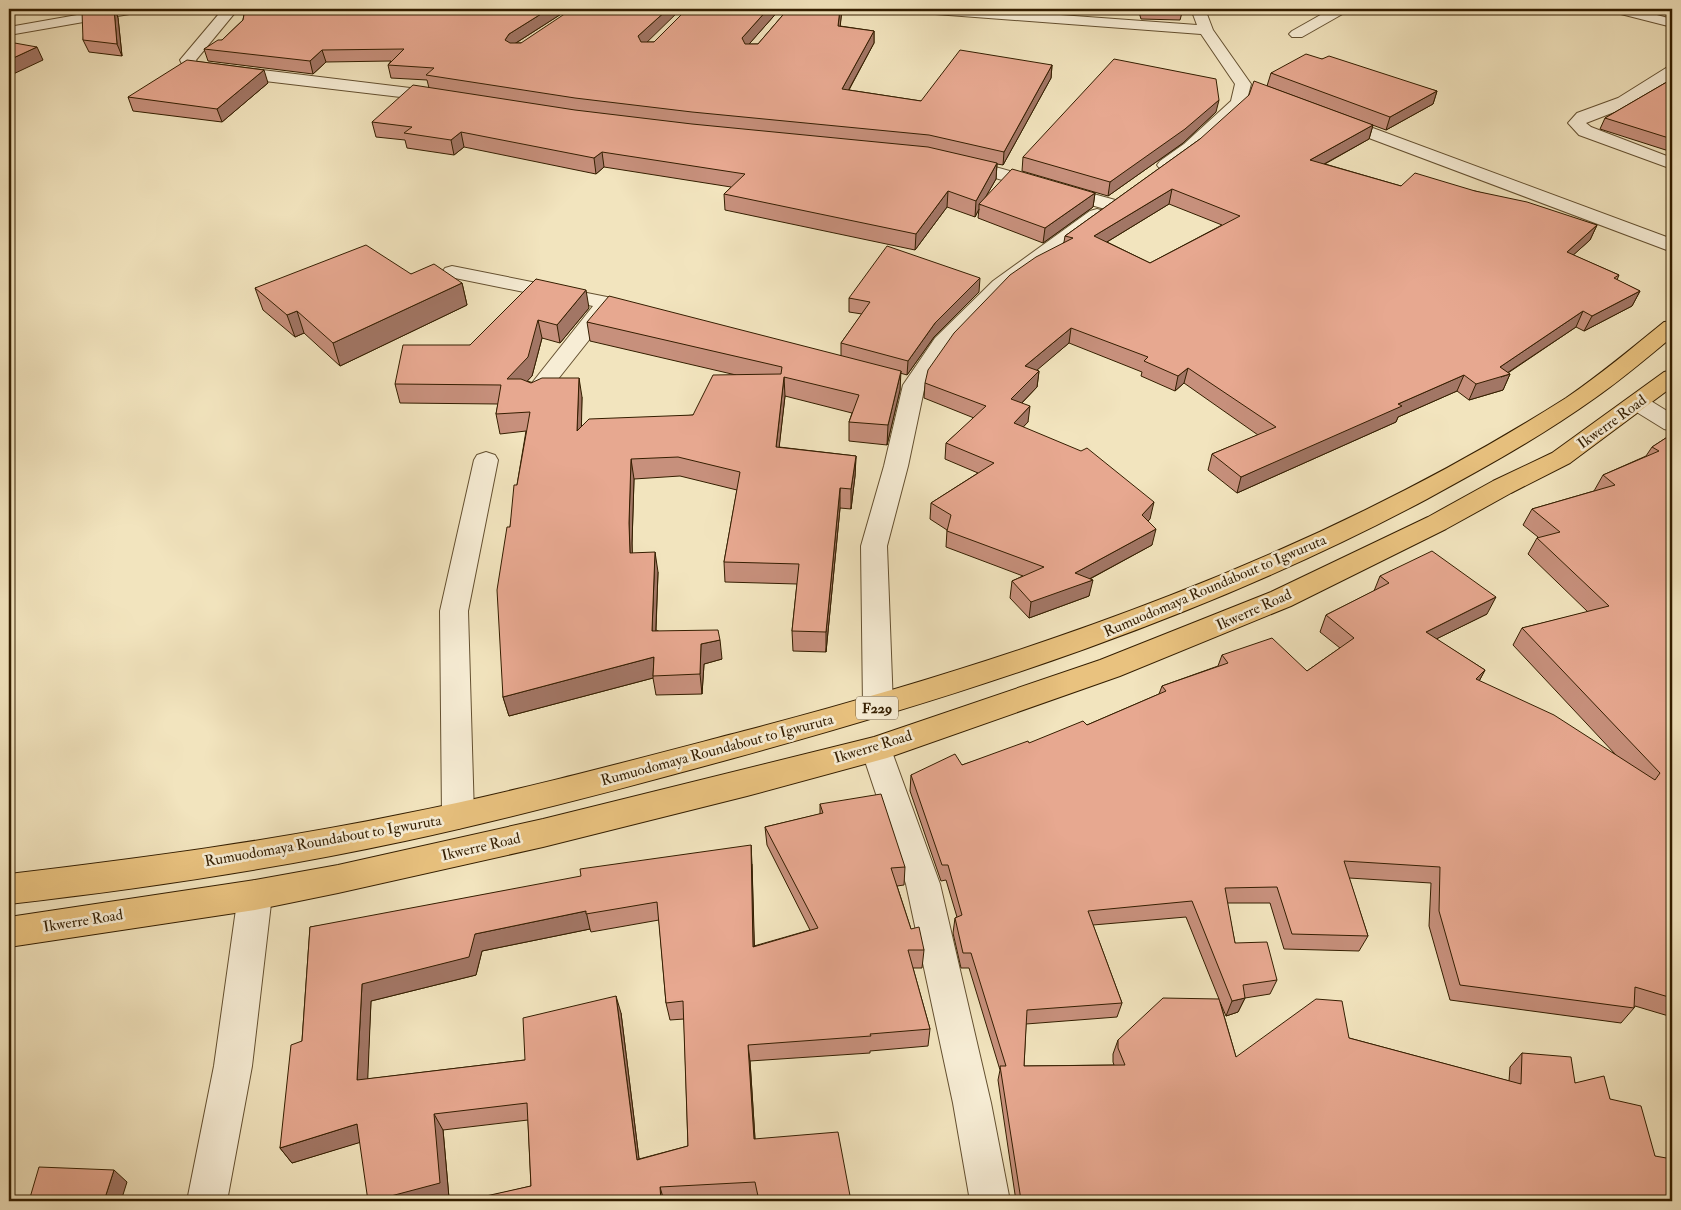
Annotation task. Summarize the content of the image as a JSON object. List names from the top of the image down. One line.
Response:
{"streets":{"main road":["Ikwerre Road","Rumuodomaya Roundabout to Igwuruta","F229"]}}
